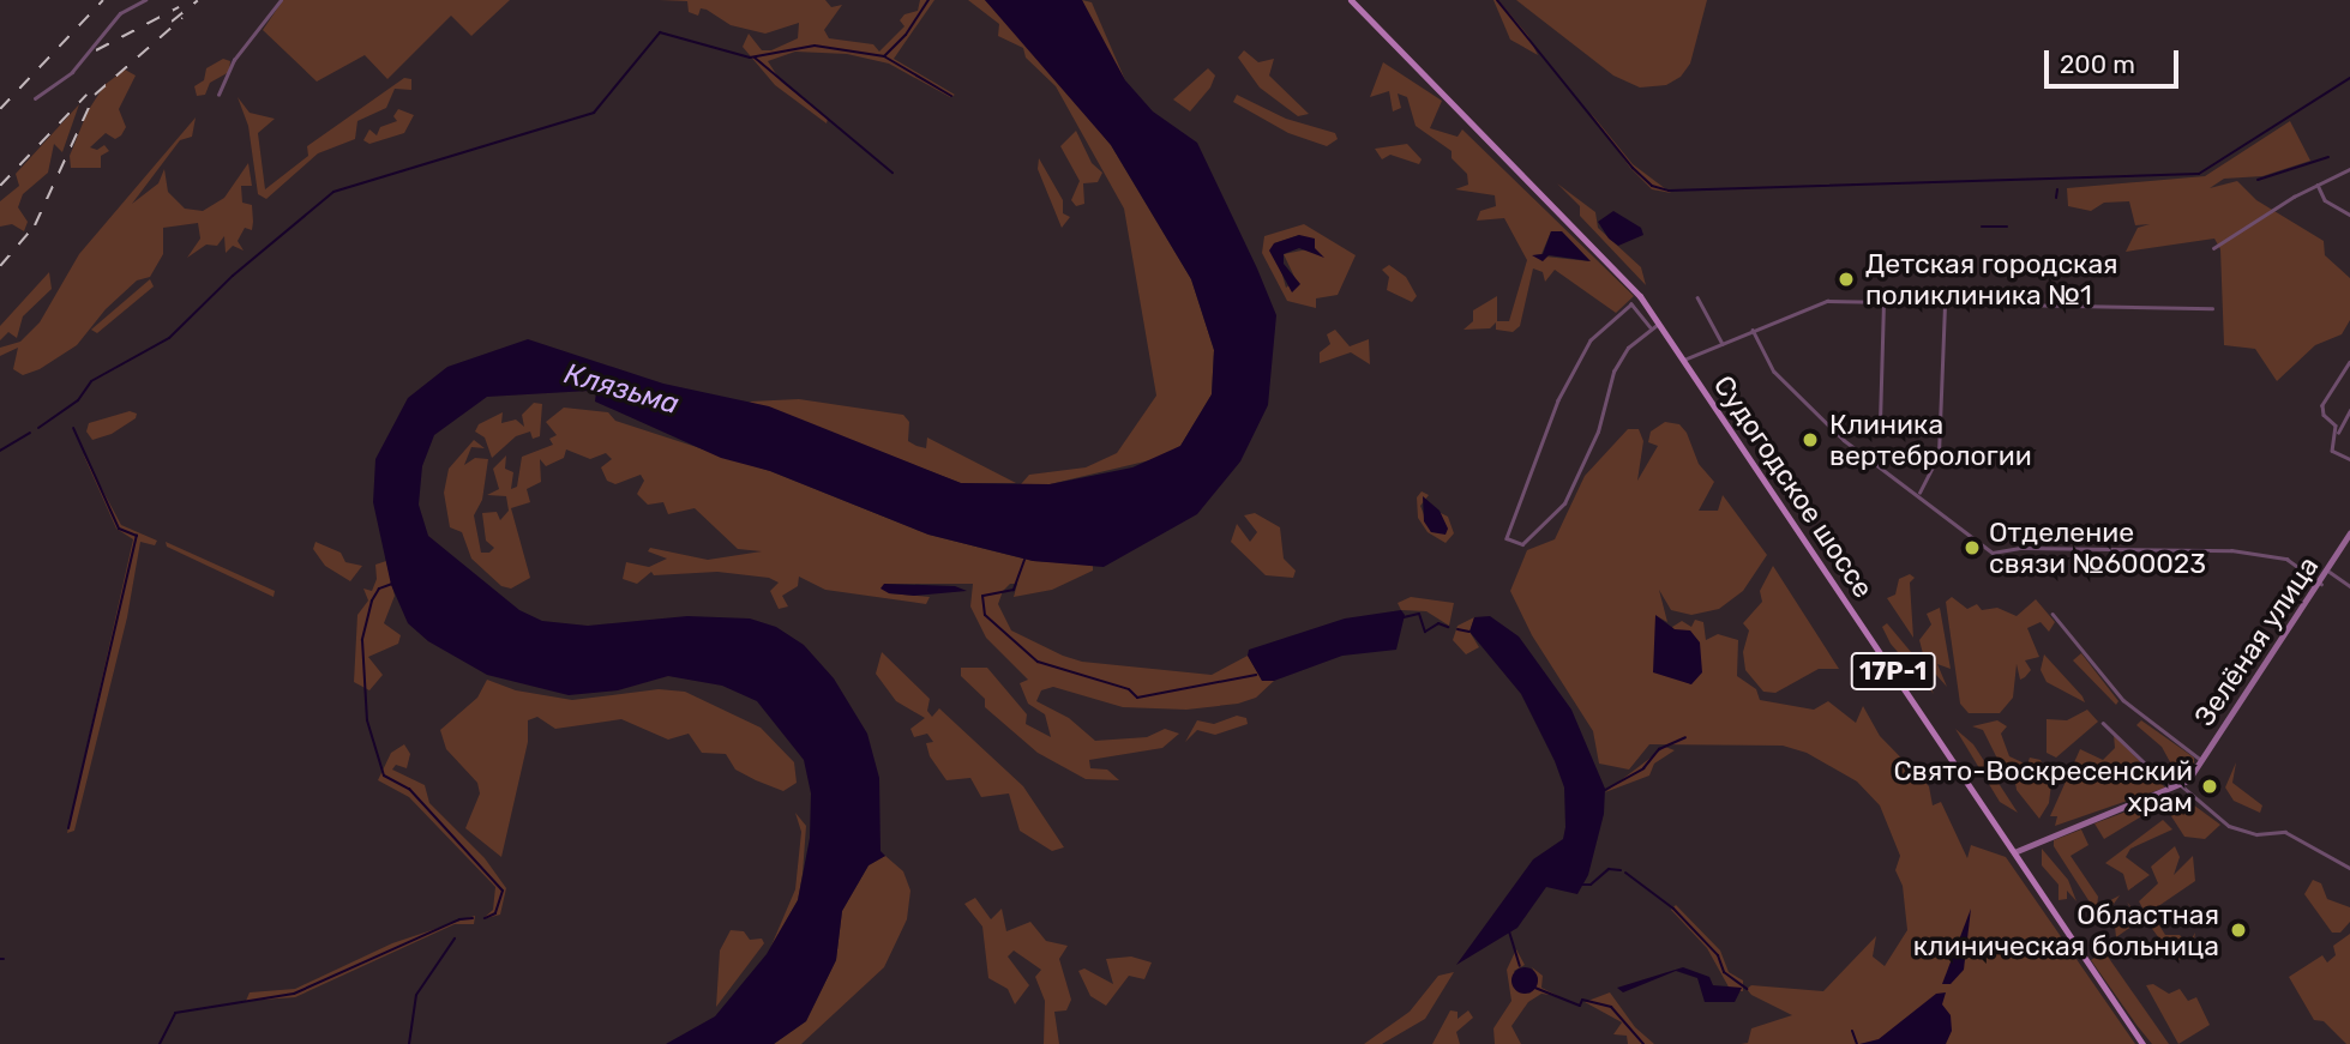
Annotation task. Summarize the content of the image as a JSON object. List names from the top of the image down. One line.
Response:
{"streets":{"main road":["Судогодское шоссе","17Р-1"],"street":["Зелёная улица"]},"crossings":[["Судогодское шоссе","Зелёная улица"]],"water":["Клязьма"],"places":["Детская городская поликлиника №1","Клиника вертебрологии","Отделение связи №600023","Свято-Воскресенский храм","Областная клиническая больница"],"scale_bar":"200 m"}
